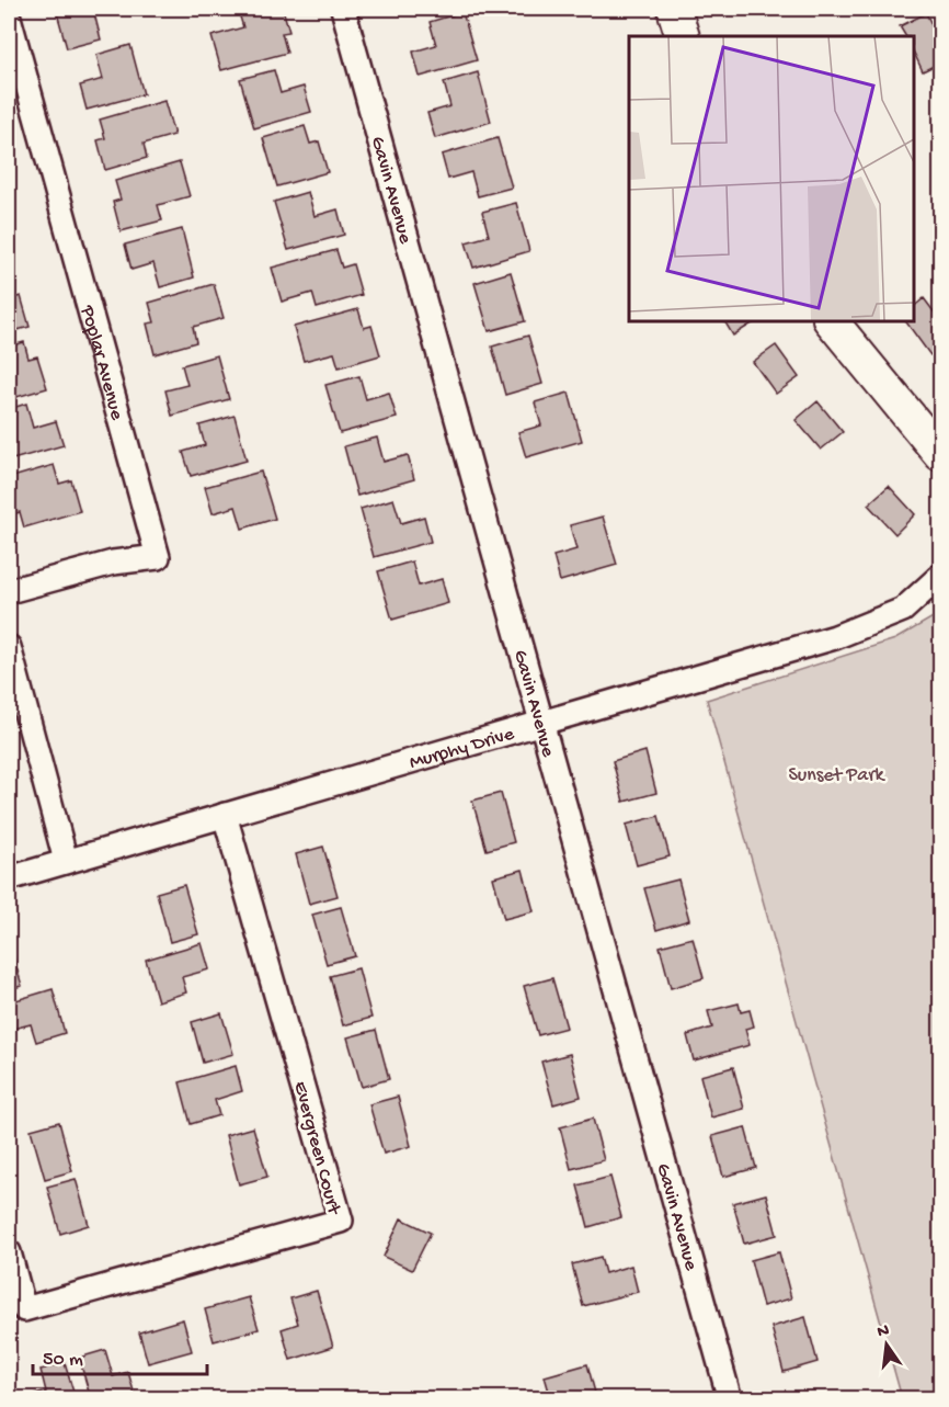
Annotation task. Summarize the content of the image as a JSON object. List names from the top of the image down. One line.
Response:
{"streets":{"street":["Gavin Avenue","Poplar Avenue","Murphy Drive","Evergreen Court"]},"crossings":[["Gavin Avenue","Murphy Drive"],["Murphy Drive","Evergreen Court"]],"parks":["Sunset Park"],"scale_bar":"50 m","north":"top"}
